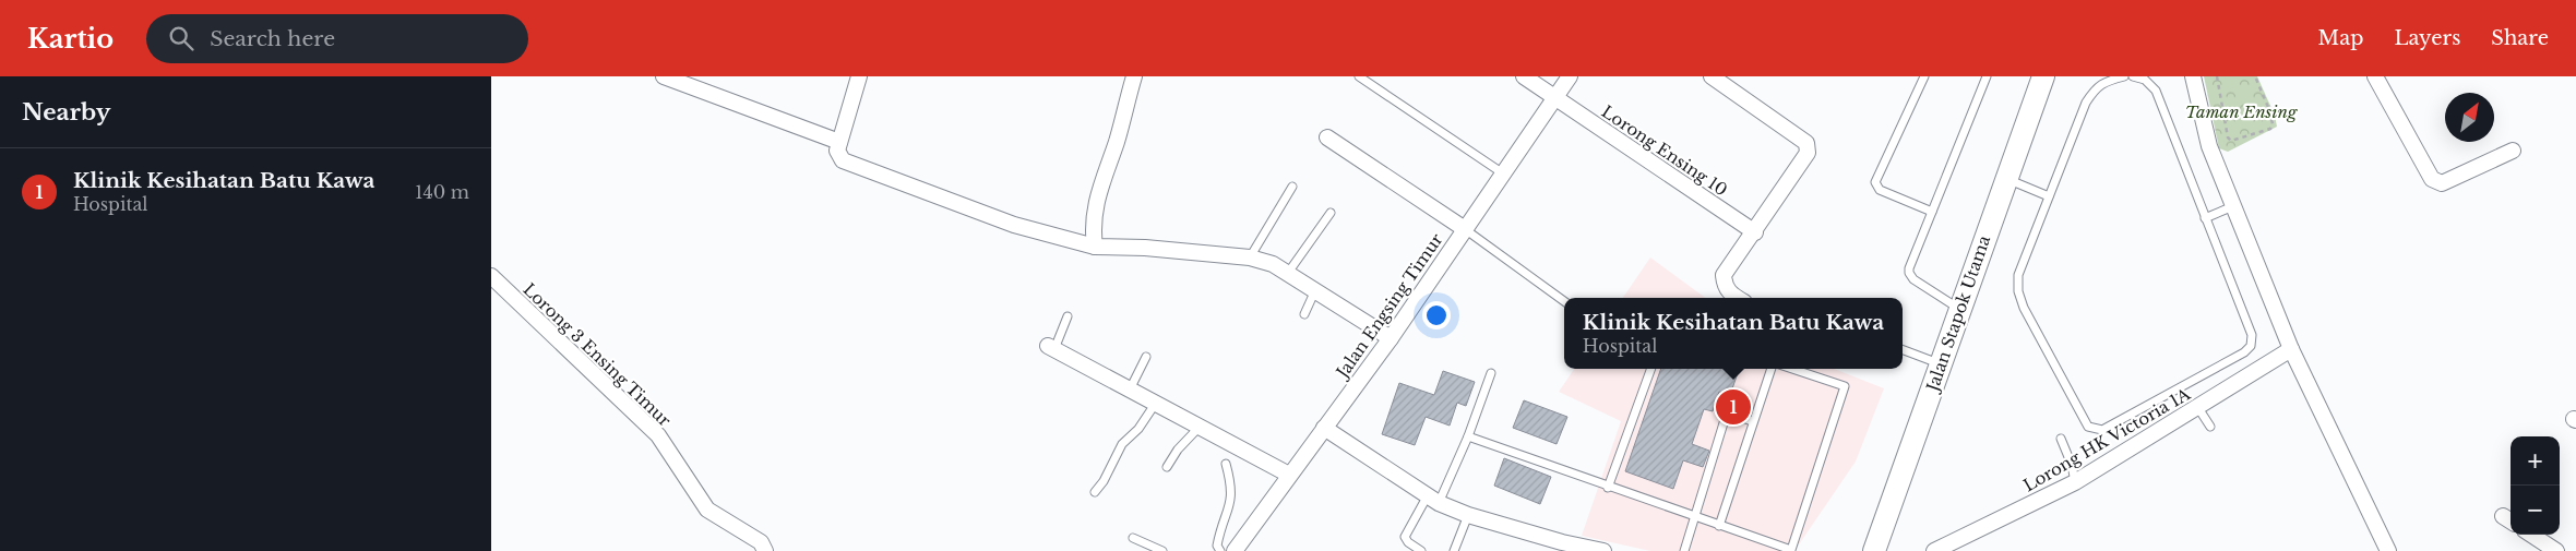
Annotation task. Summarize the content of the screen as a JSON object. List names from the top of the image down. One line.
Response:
{"streets":{"main road":["Jalan Stapok Utama"],"street":["Lorong Ensing 10","Jalan Engsing Timur","Lorong 3 Ensing Timur","Lorong HK Victoria 1A"]},"crossings":[["Lorong Ensing 10","Jalan Engsing Timur"]],"parks":["Taman Ensing"],"north":"top right","page":{"header":"Kartio","search":"Search here","nav":["Map","Layers","Share"],"heading":"Nearby","list":[{"mark":"1","name":"Klinik Kesihatan Batu Kawa","note":"Hospital","value":"140 m"}],"popup":["Klinik Kesihatan Batu Kawa","Hospital"],"pins":"1","map_buttons":["+","−"]}}
